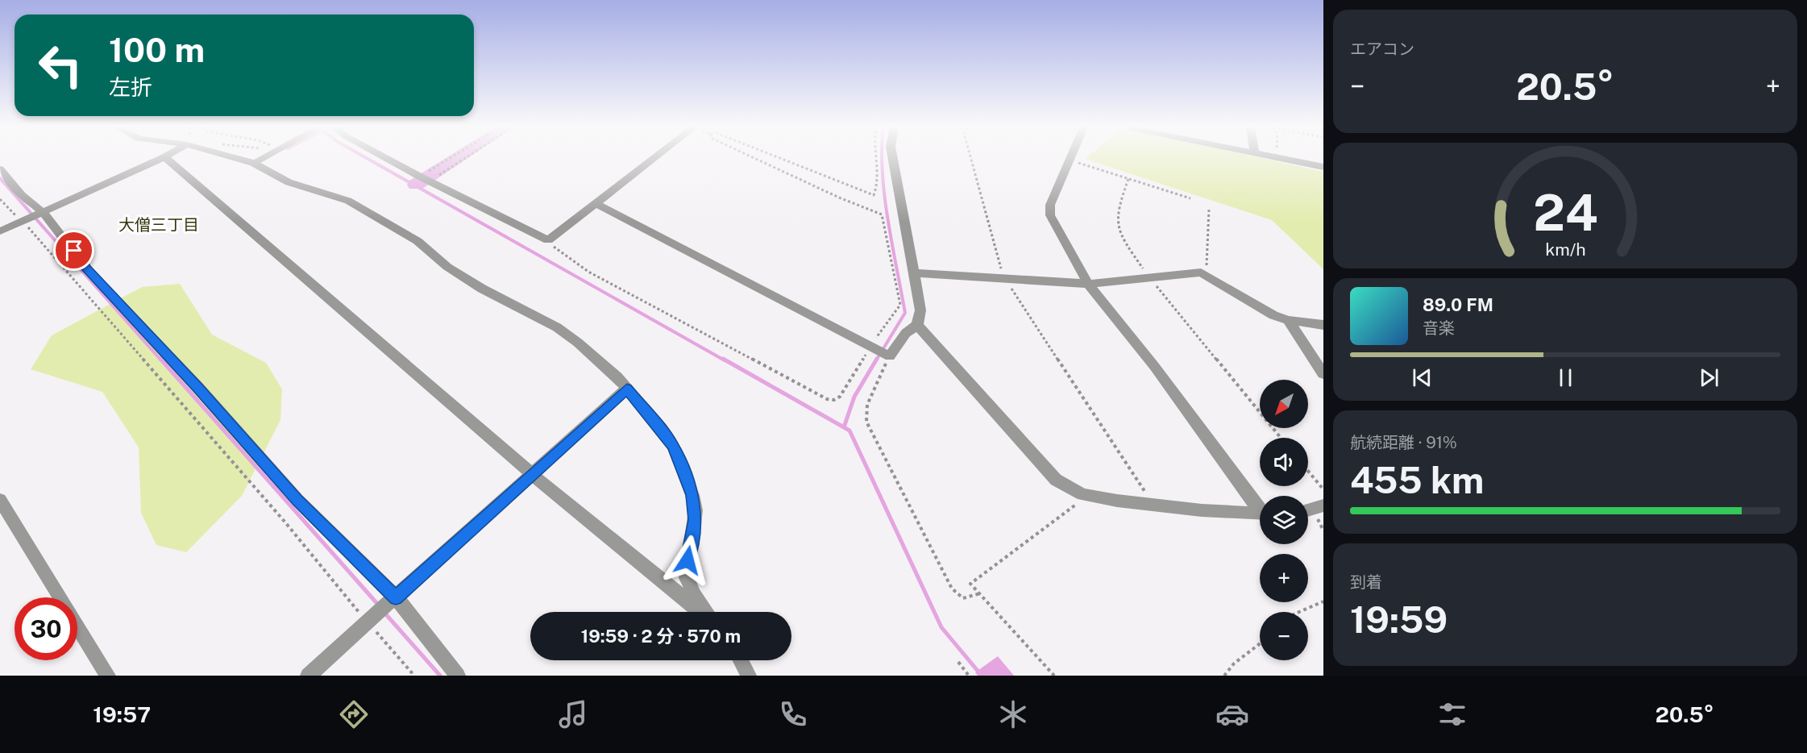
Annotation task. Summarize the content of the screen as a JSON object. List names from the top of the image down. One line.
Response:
{"districts":["大僧三丁目"],"north":"bottom left","page":{"tile":["エアコン",["航続距離 · 91%","455 km"],["到着","19:59"]],"turn":["100 m","左折"],"heat":["−","20.5°","+"],"song":["89.0 FM","音楽"],"map_buttons":["+","−"],"limit":"30","trip":"19:59 · 2 分 · 570 m","tabs":["19:57","20.5°"],"gauge":["24","km/h"]}}
